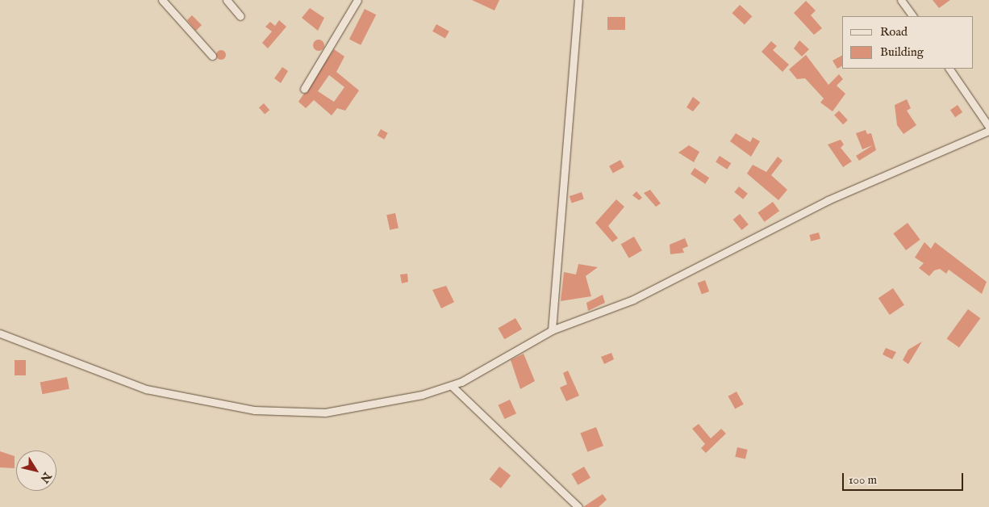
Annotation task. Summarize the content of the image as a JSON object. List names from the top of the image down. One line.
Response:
{"legend":["Road","Building"],"scale_bar":"100 m","north":"bottom right"}
